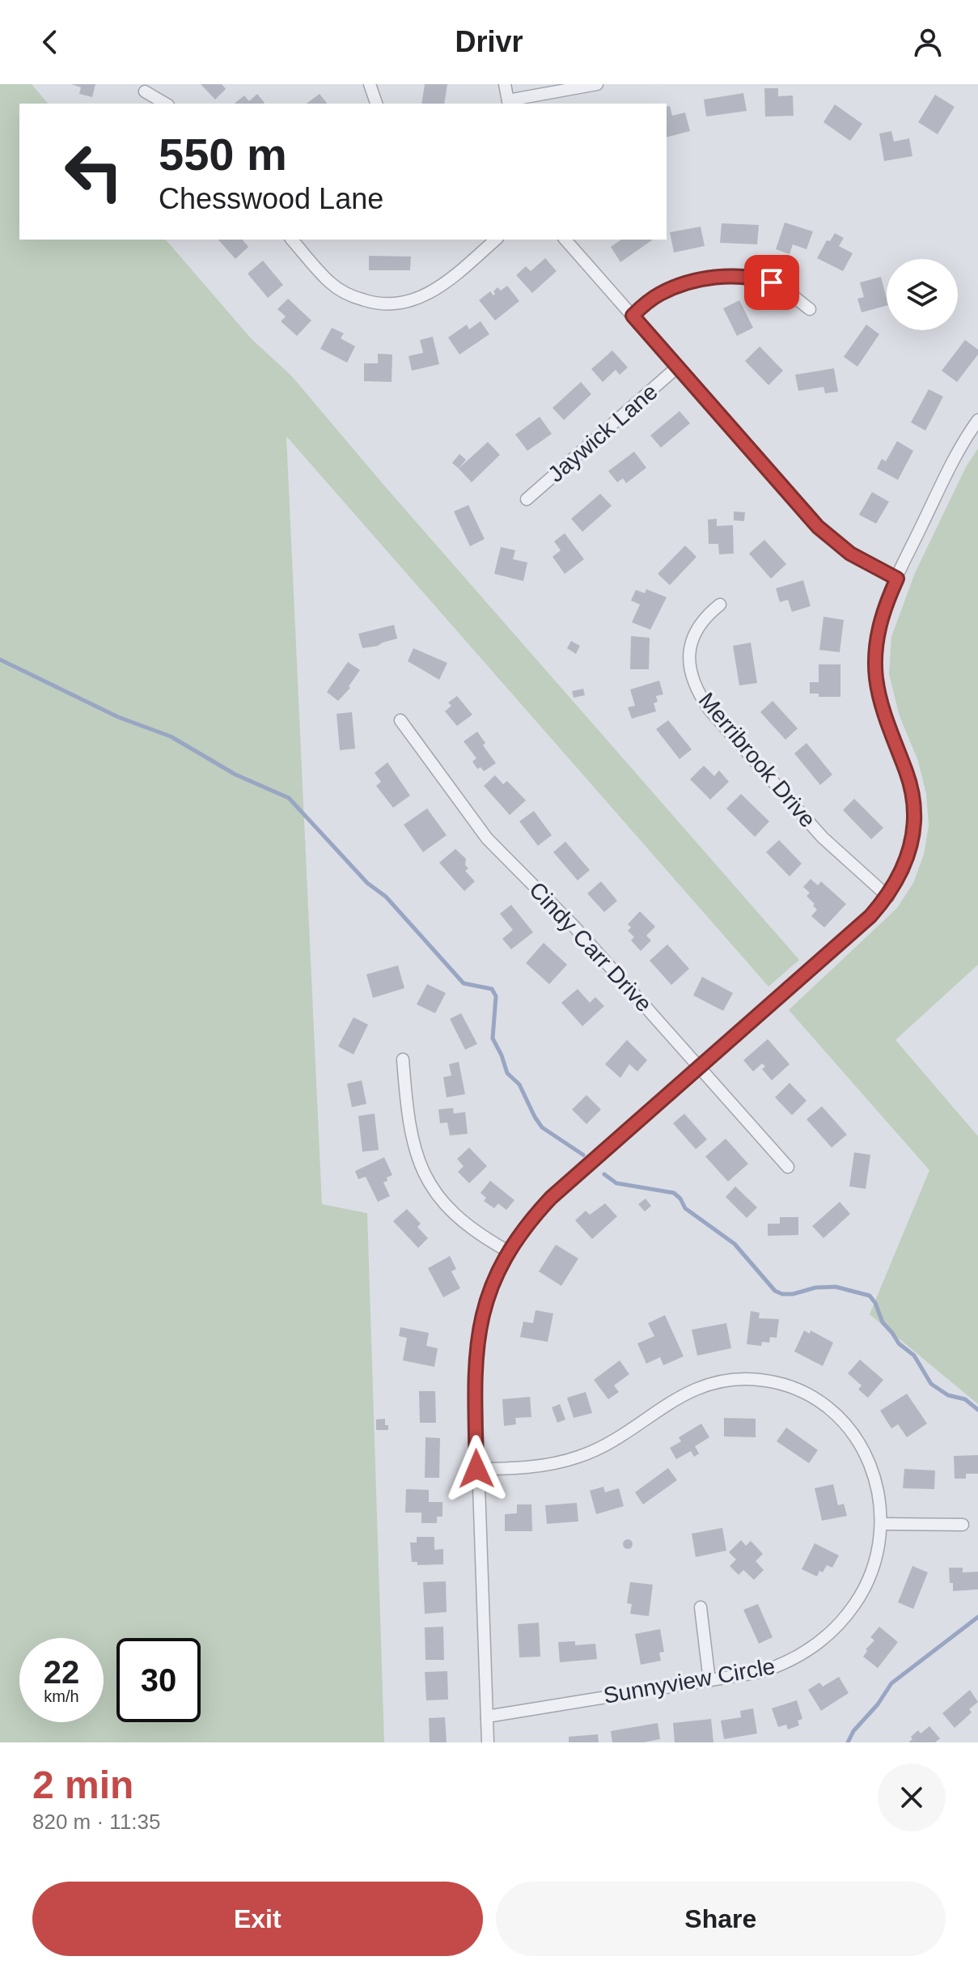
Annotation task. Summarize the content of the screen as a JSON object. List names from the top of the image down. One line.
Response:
{"streets":{"street":["Jaywick Lane","Merribrook Drive","Cindy Carr Drive","Sunnyview Circle"]},"page":{"header":"Drivr","turn":["550 m","Chesswood Lane"],"speed":"22 km/h","limit":"30","heading":["2 min","820 m · 11:35"],"buttons":["Exit","Share"]}}
